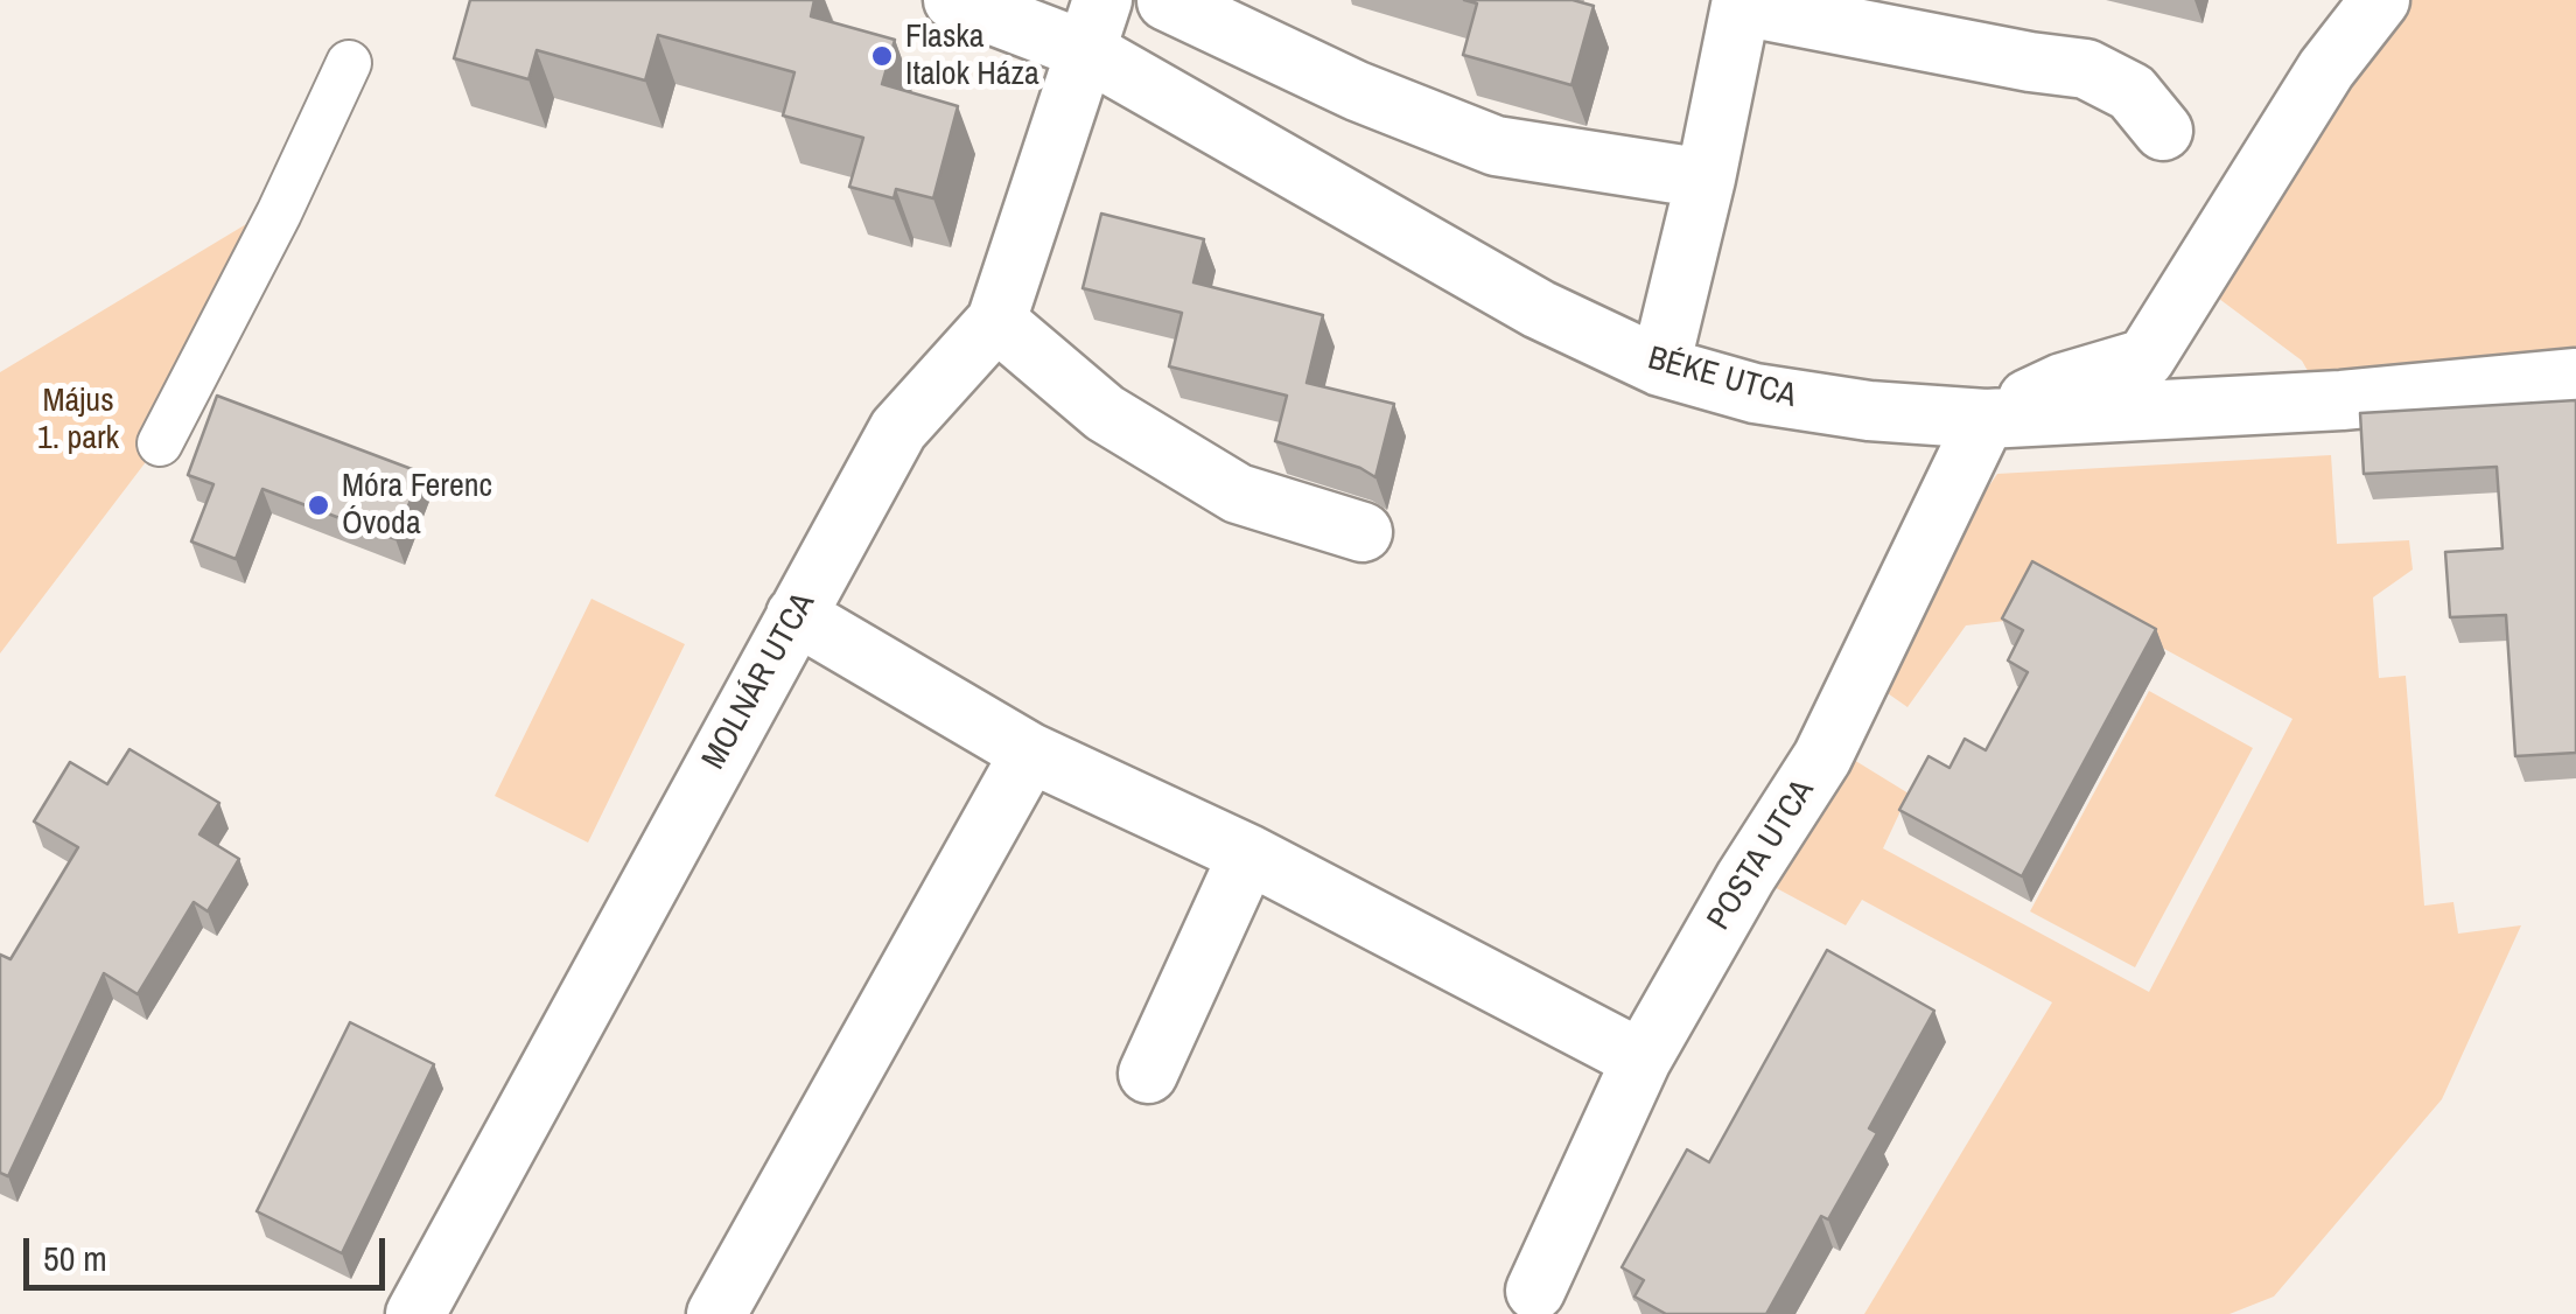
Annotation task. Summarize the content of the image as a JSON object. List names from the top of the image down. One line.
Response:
{"streets":{"street":["BÉKE UTCA","MOLNÁR UTCA","POSTA UTCA"]},"crossings":[["BÉKE UTCA","MOLNÁR UTCA"],["BÉKE UTCA","POSTA UTCA"]],"parks":["Május 1. park"],"places":["Flaska Italok Háza","Móra Ferenc Óvoda"],"scale_bar":"50 m"}
